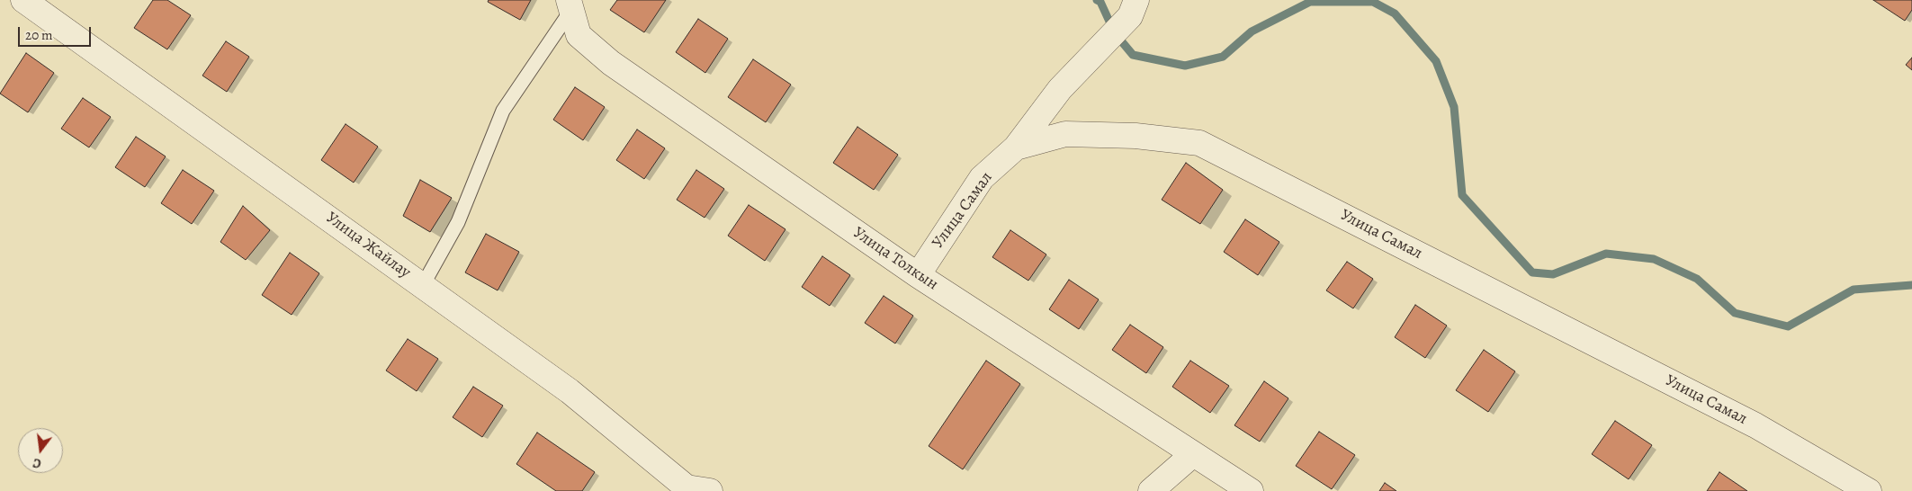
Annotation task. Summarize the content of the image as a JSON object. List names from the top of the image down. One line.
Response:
{"streets":{"street":["Улица Самал","Улица Жайлау","Улица Толкын"]},"crossings":[["Улица Самал","Улица Толкын"]],"scale_bar":"20 m","north":"bottom"}
